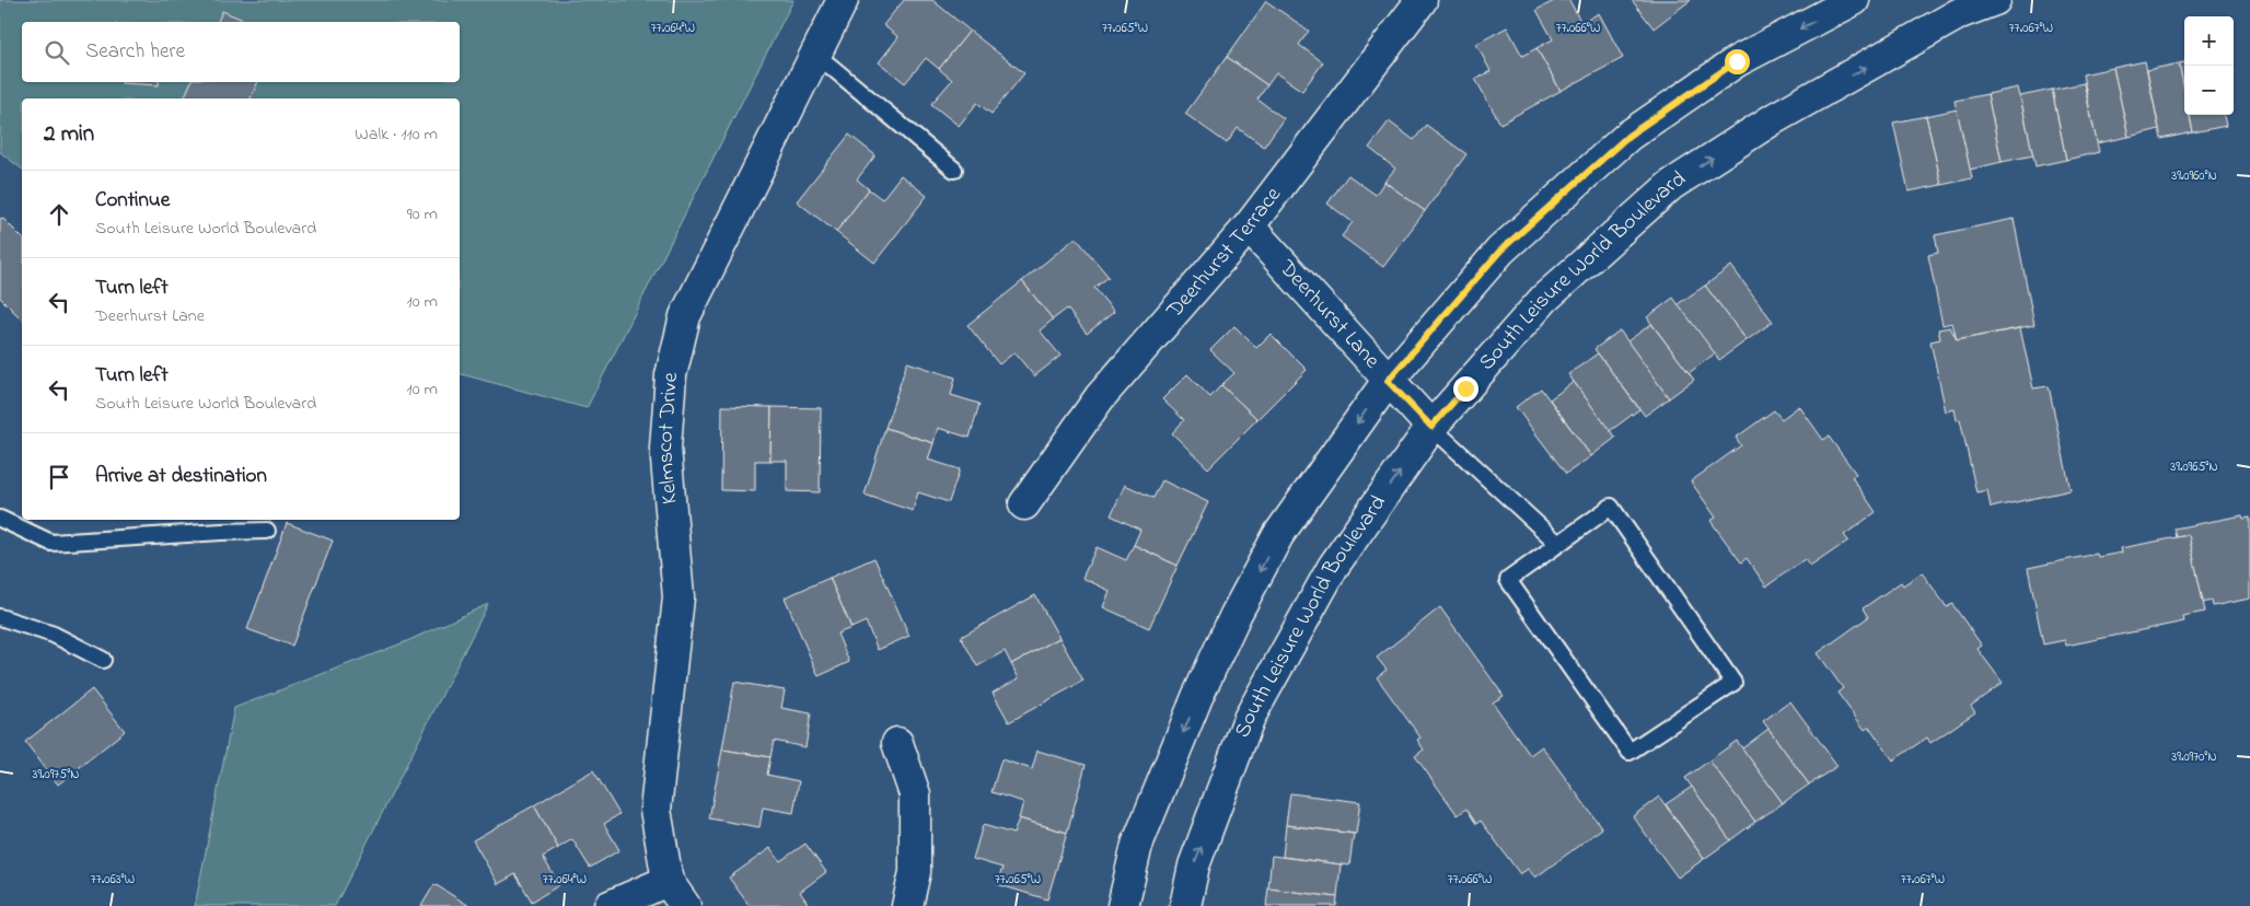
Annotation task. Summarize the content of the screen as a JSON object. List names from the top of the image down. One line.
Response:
{"streets":{"street":["Deerhurst Terrace","South Leisure World Boulevard","Deerhurst Lane","Kelmscot Drive"]},"crossings":[["Deerhurst Terrace","Deerhurst Lane"],["South Leisure World Boulevard","Deerhurst Lane"]],"page":{"map_buttons":["+","−"],"search":"Search here","heading":["2 min","Walk · 110 m"],"list":[["Continue","South Leisure World Boulevard","90 m"],["Turn left","Deerhurst Lane","10 m"],["Turn left","South Leisure World Boulevard","10 m"],"Arrive at destination"]},"coordinates":["77.064°W","77.065°W","77.066°W","77.067°W","39.0960°N","39.0965°N","39.0970°N","39.0975°N","77.063°W"]}
